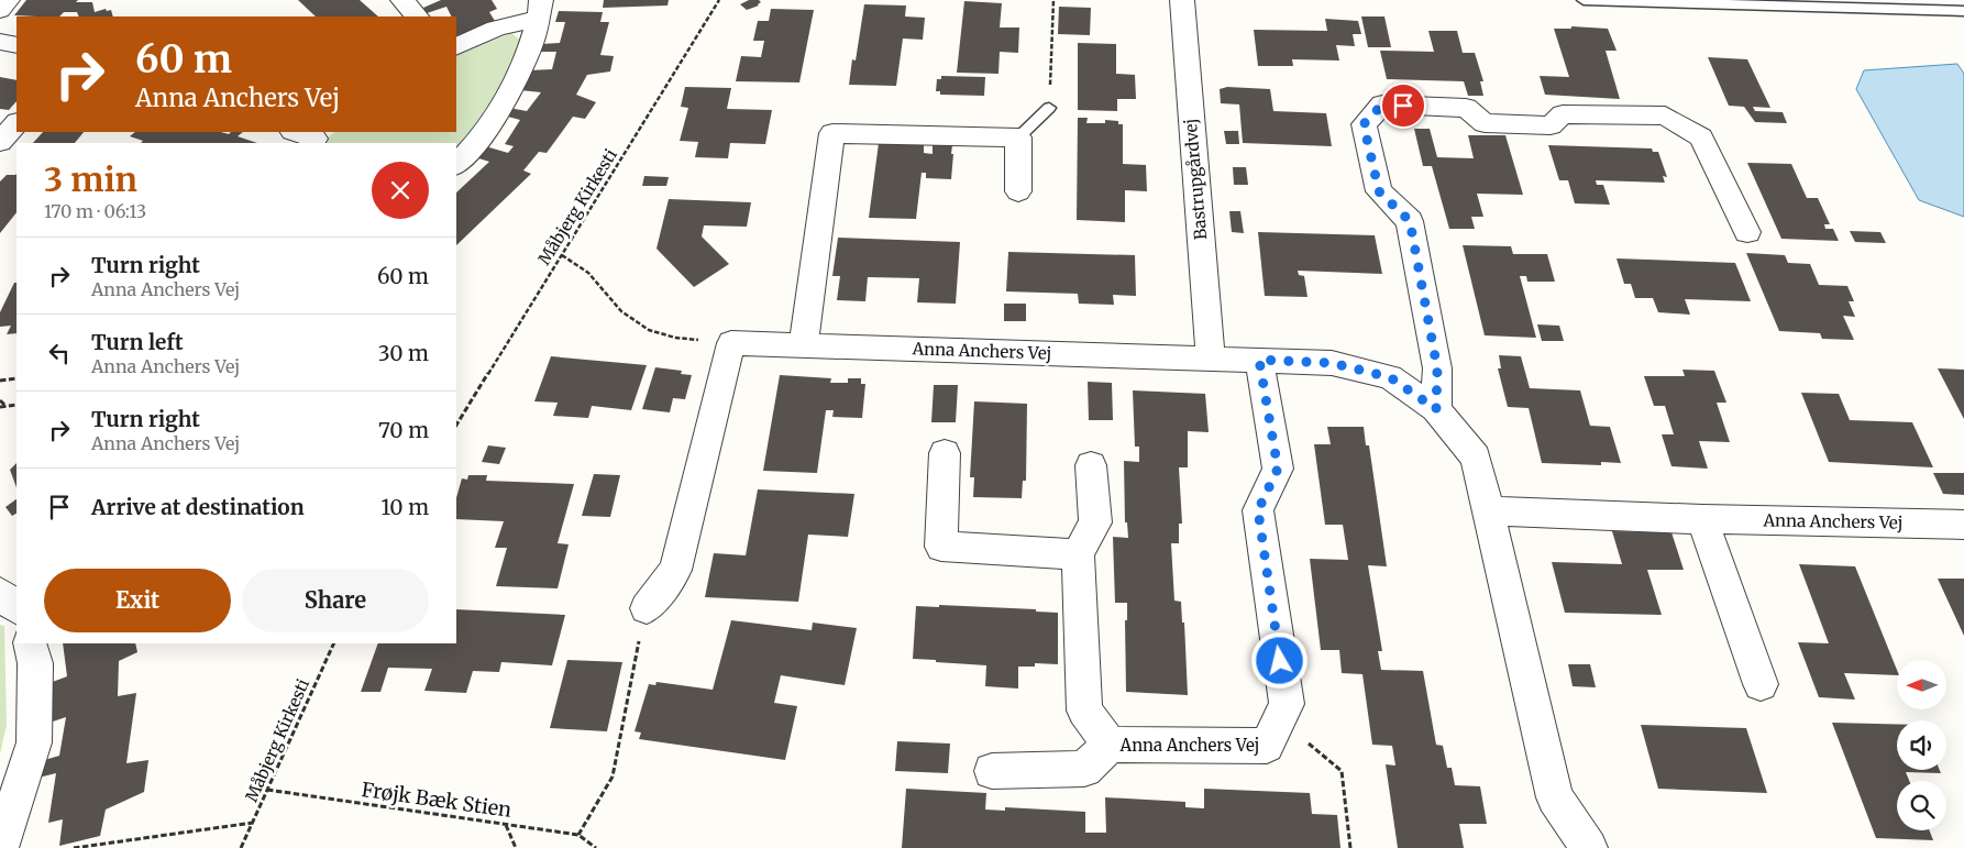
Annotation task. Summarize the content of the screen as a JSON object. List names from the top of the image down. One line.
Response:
{"streets":{"street":["Bastrupgårdvej","Anna Anchers Vej"],"path":["Måbjerg Kirkesti","Frøjk Bæk Stien"]},"crossings":[["Bastrupgårdvej","Anna Anchers Vej"],["Måbjerg Kirkesti","Frøjk Bæk Stien"]],"north":"left","page":{"turn":["60 m","Anna Anchers Vej"],"heading":["3 min","170 m · 06:13"],"list":[{"name":"Turn right","note":"Anna Anchers Vej","value":"60 m"},{"name":"Turn left","note":"Anna Anchers Vej","value":"30 m"},{"name":"Turn right","note":"Anna Anchers Vej","value":"70 m"},{"name":"Arrive at destination","value":"10 m"}],"buttons":["Exit","Share"]}}
